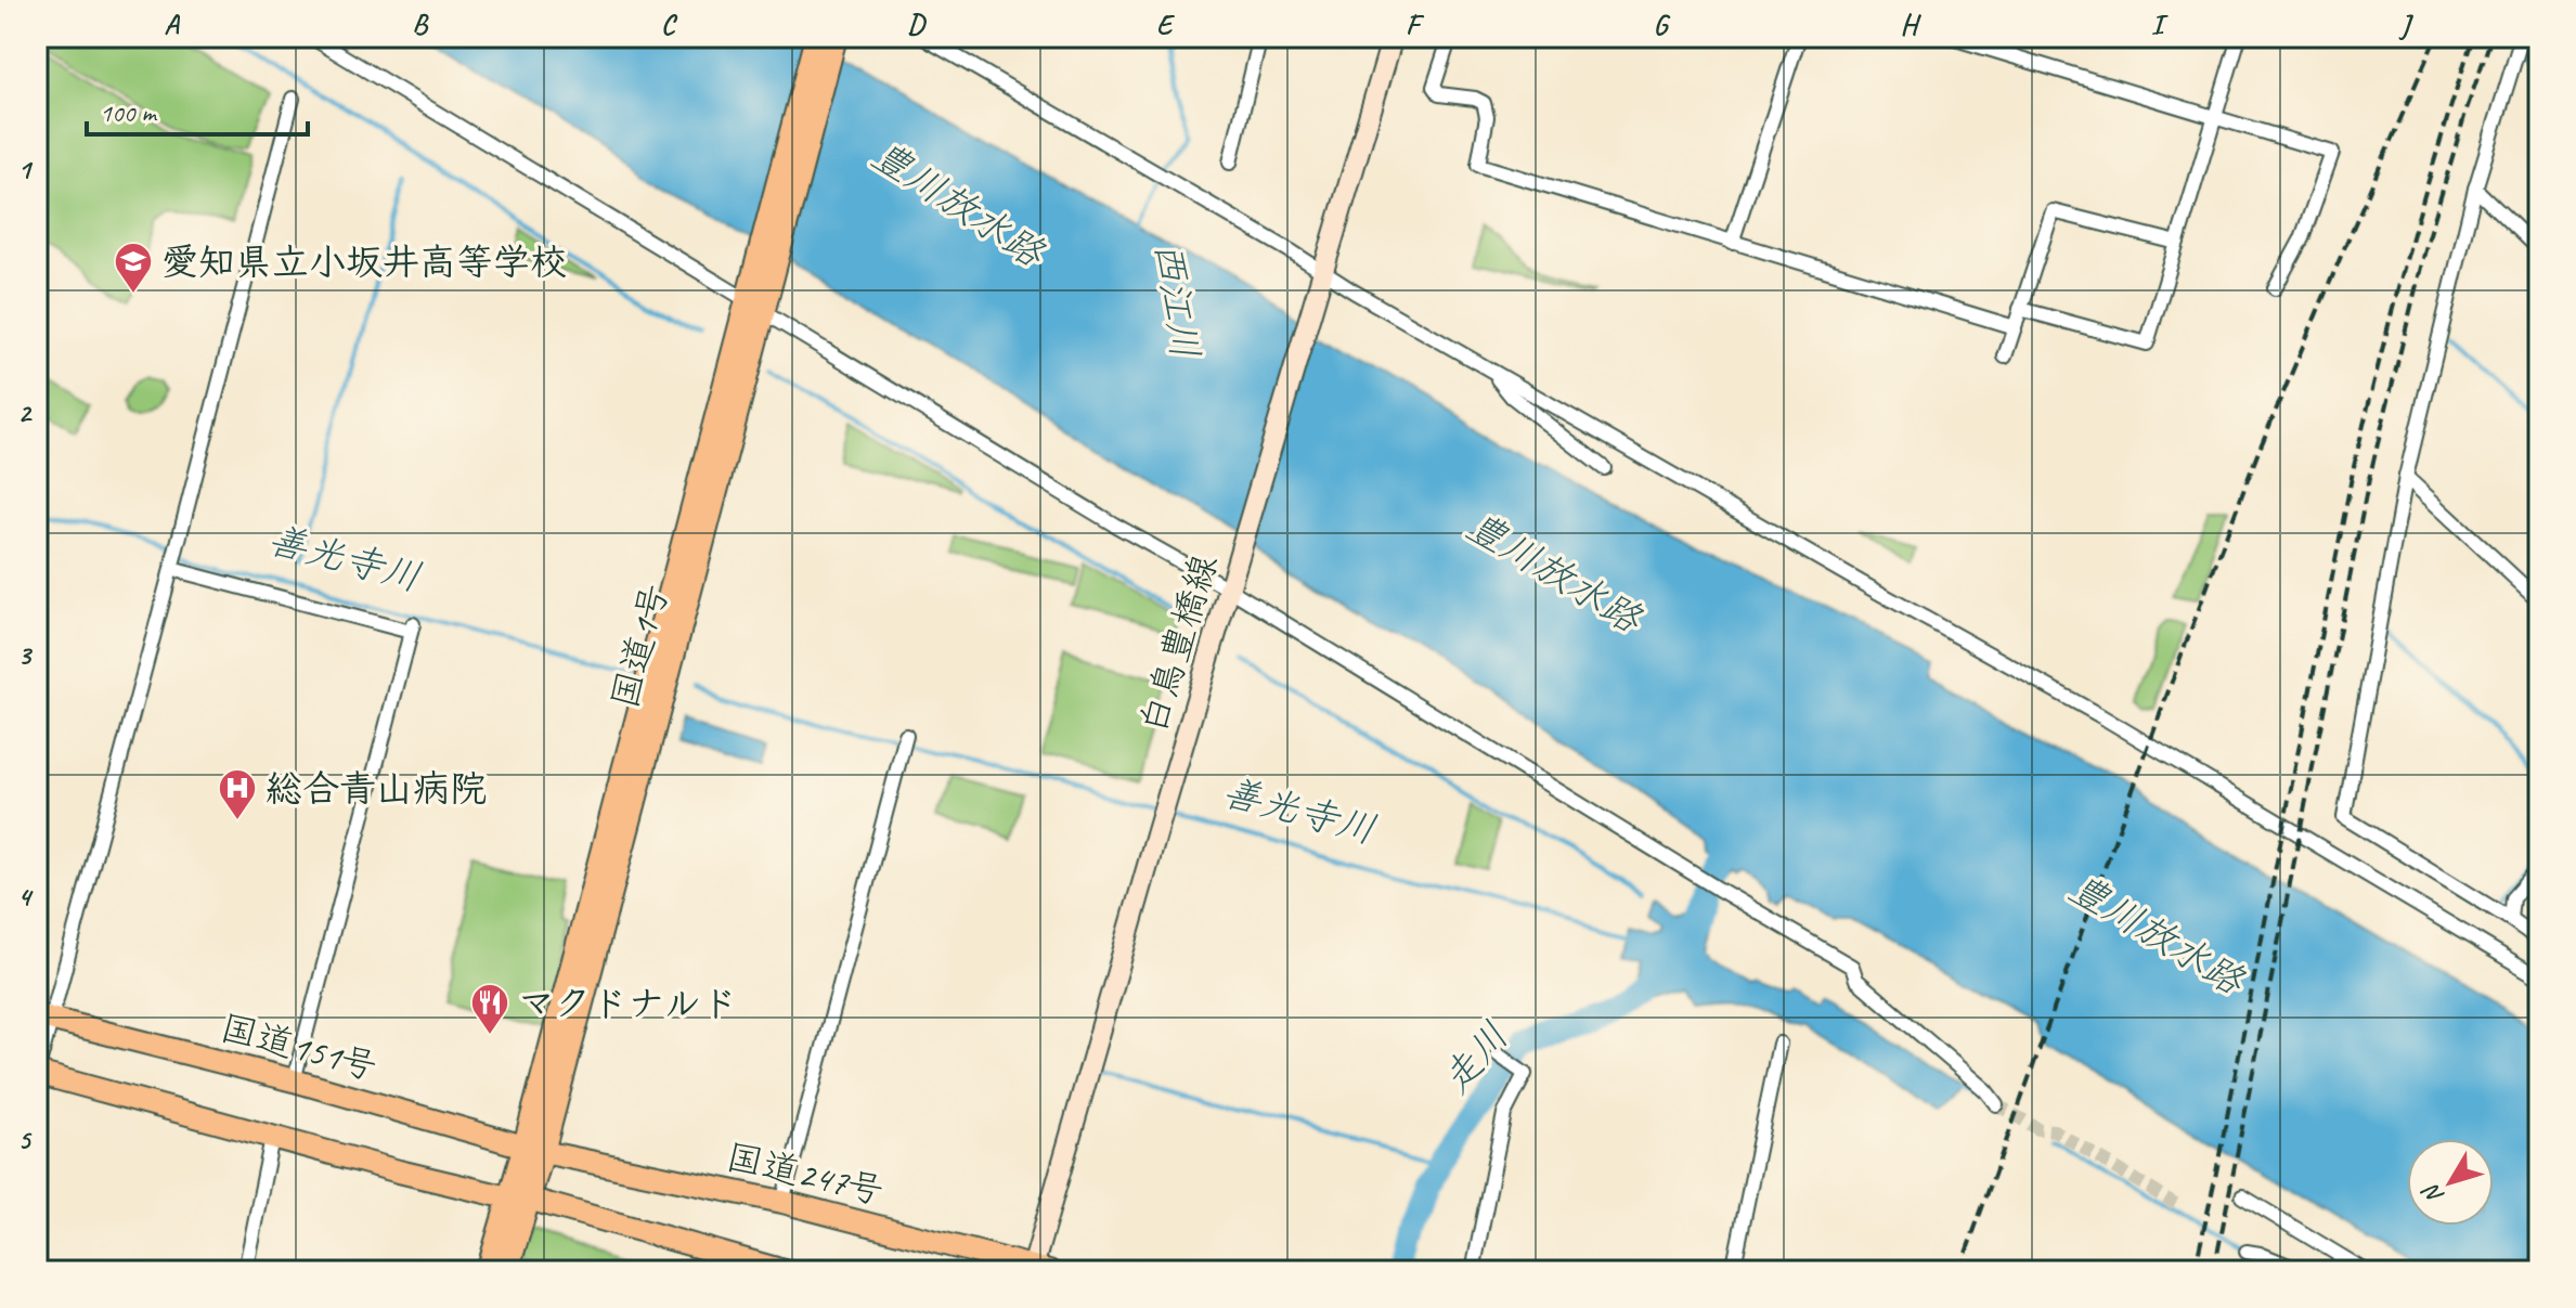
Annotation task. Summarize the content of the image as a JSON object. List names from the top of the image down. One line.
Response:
{"streets":{"highway":["国道1号","国道151号","国道247号"],"main road":["白鳥豊橋線"]},"crossings":[["白鳥豊橋線","国道247号"],["国道1号","国道151号"],["国道1号","国道247号"],["国道151号","国道247号"]],"water":["豊川放水路","西江川","善光寺川","走川"],"places":{"school or university":["愛知県立小坂井高等学校"],"hospital":["総合青山病院"],"restaurant":["マクドナルド"]},"scale_bar":"100 m","north":"bottom left","grid":{"columns":["A","B","C","D","E","F","G","H","I","J"],"rows":["1","2","3","4","5"]}}
